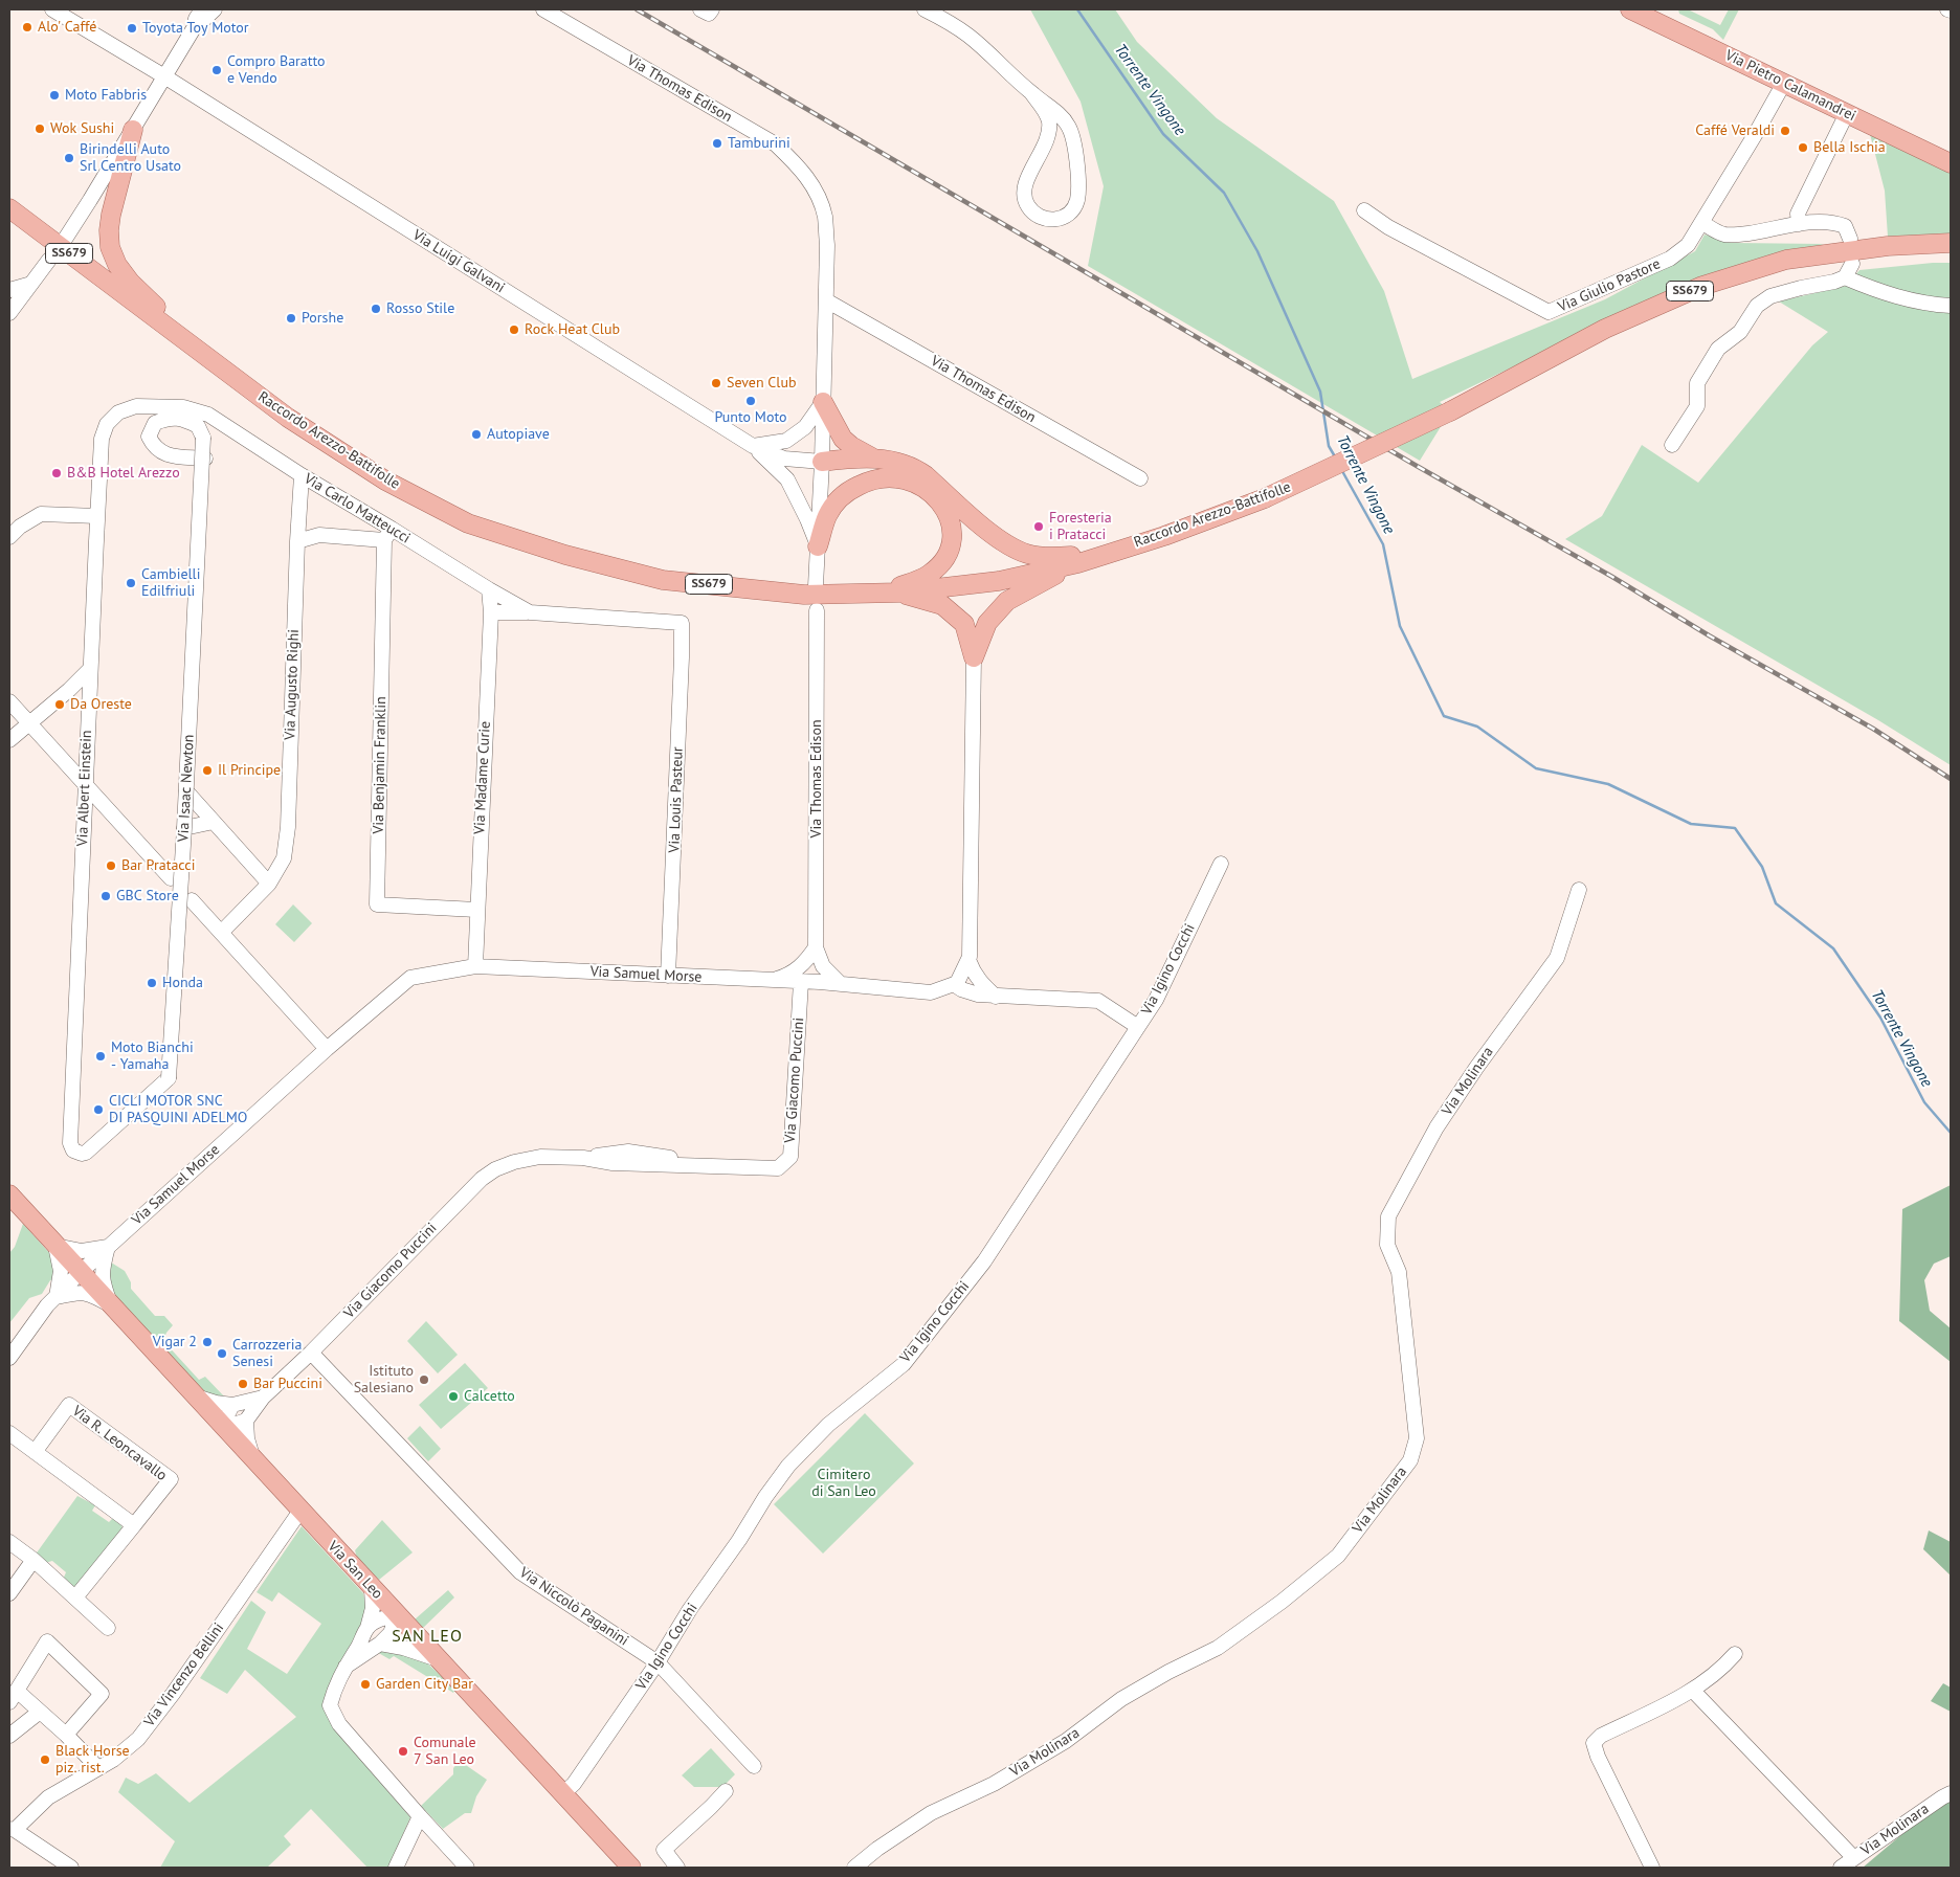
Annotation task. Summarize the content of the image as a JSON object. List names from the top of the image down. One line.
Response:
{"streets":{"main road":["Via Pietro Calamandrei","SS679","Raccordo Arezzo-Battifolle","Via San Leo"],"street":["Via Thomas Edison","Via Luigi Galvani","Via Giulio Pastore","Via Carlo Matteucci","Via Augusto Righi","Via Benjamin Franklin","Via Madame Curie","Via Albert Einstein","Via Isaac Newton","Via Louis Pasteur","Via Igino Cocchi","Via Samuel Morse","Via Giacomo Puccini","Via Molinara","Via R. Leoncavallo","Via Niccolò Paganini","Via Vincenzo Bellini"]},"crossings":[["Via Pietro Calamandrei","Via Giulio Pastore"],["Via Thomas Edison","Via Luigi Galvani"],["Via Carlo Matteucci","Via Augusto Righi"],["Via Carlo Matteucci","Via Benjamin Franklin"],["Via Carlo Matteucci","Via Madame Curie"],["Via Carlo Matteucci","Via Albert Einstein"],["Via Carlo Matteucci","Via Louis Pasteur"],["Via Benjamin Franklin","Via Madame Curie"],["Via Madame Curie","Via Samuel Morse"],["Via Albert Einstein","Via Isaac Newton"],["Via Louis Pasteur","Via Samuel Morse"],["Via Igino Cocchi","Via San Leo"],["Via Igino Cocchi","Via Niccolò Paganini"],["Via Samuel Morse","Via Giacomo Puccini"],["Via Samuel Morse","Via San Leo"],["Via Giacomo Puccini","Via Niccolò Paganini"],["Via San Leo","Via Vincenzo Bellini"]],"districts":["SAN LEO"],"water":["Torrente Vingone"],"parks":["Cimitero di San Leo"],"places":["Alo' Caffé","Toyota Toy Motor","Compro Baratto e Vendo","Moto Fabbris","Wok Sushi","Caffé Veraldi","Tamburini","Bella Ischia","Birindelli Auto Srl Centro Usato","Rosso Stile","Porshe","Rock Heat Club","Seven Club","Punto Moto","Autopiave","B&B Hotel Arezzo","Foresteria i Pratacci","Cambielli Edilfriuli","Da Oreste","Il Principe","Bar Pratacci","GBC Store","Honda","Moto Bianchi - Yamaha","CICLI MOTOR SNC DI PASQUINI ADELMO","Vigar 2","Carrozzeria Senesi","Istituto Salesiano","Bar Puccini","Calcetto","Garden City Bar","Comunale 7 San Leo","Black Horse piz. rist."]}
